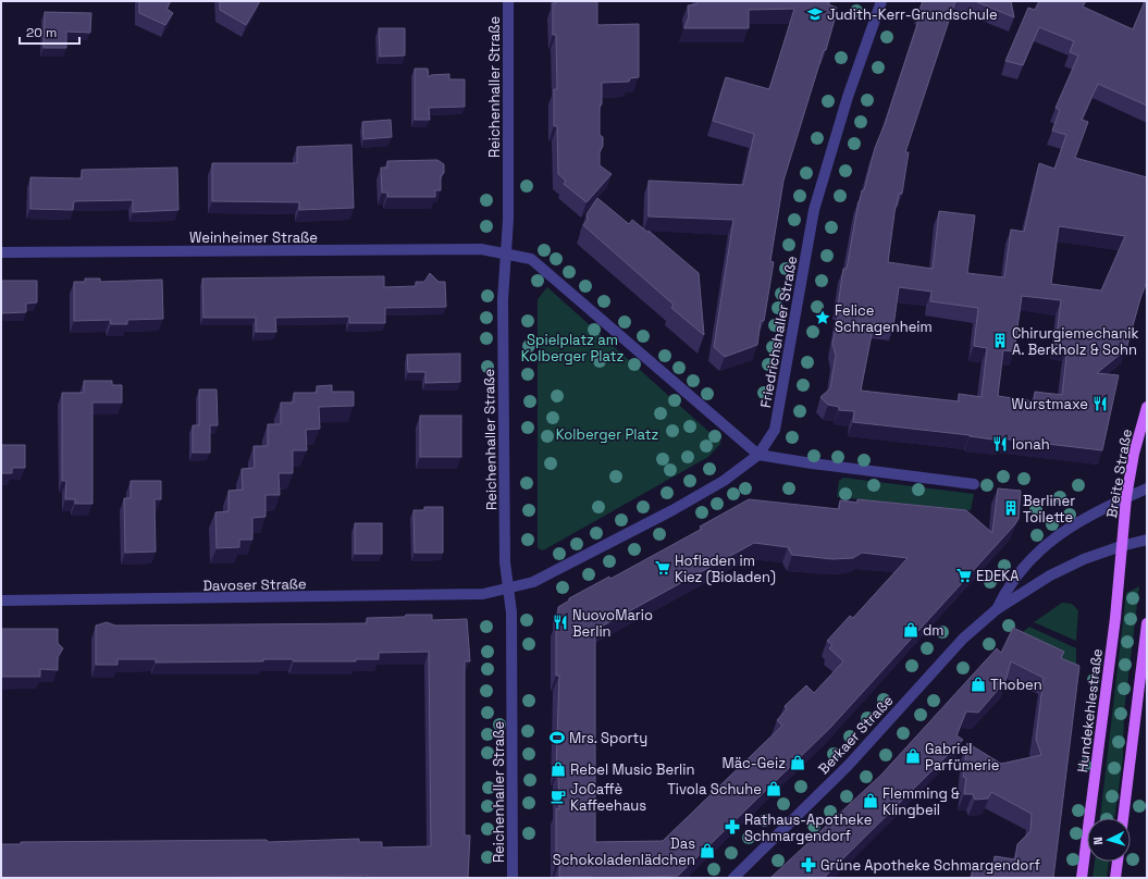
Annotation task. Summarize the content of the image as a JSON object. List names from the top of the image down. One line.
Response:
{"streets":{"main road":["Breite Straße","Hundekehlestraße"],"street":["Reichenhaller Straße","Weinheimer Straße","Friedrichshaller Straße","Davoser Straße","Berkaer Straße"]},"crossings":[["Reichenhaller Straße","Weinheimer Straße"],["Reichenhaller Straße","Davoser Straße"],["Breite Straße","Hundekehlestraße"],["Breite Straße","Berkaer Straße"],["Hundekehlestraße","Berkaer Straße"]],"parks":["Spielplatz am Kolberger Platz","Kolberger Platz"],"places":{"school or university":["Judith-Kerr-Grundschule"],"place":["Felice Schragenheim"],"building":["Chirurgiemechanik A. Berkholz & Sohn","Berliner Toilette"],"restaurant":["Wurstmaxe","Ionah","NuovoMario Berlin"],"supermarket":["Hofladen im Kiez (Bioladen)","EDEKA"],"shop":["dm","Thoben","Gabriel Parfümerie","Mäc-Geiz","Rebel Music Berlin","Tivola Schuhe","Flemming & Klingbeil","Das Schokoladenlädchen"],"sports":["Mrs. Sporty"],"cafe":["JoCaffè Kaffeehaus"],"pharmacy":["Rathaus-Apotheke Schmargendorf","Grüne Apotheke Schmargendorf"]},"scale_bar":"20 m","north":"left"}
